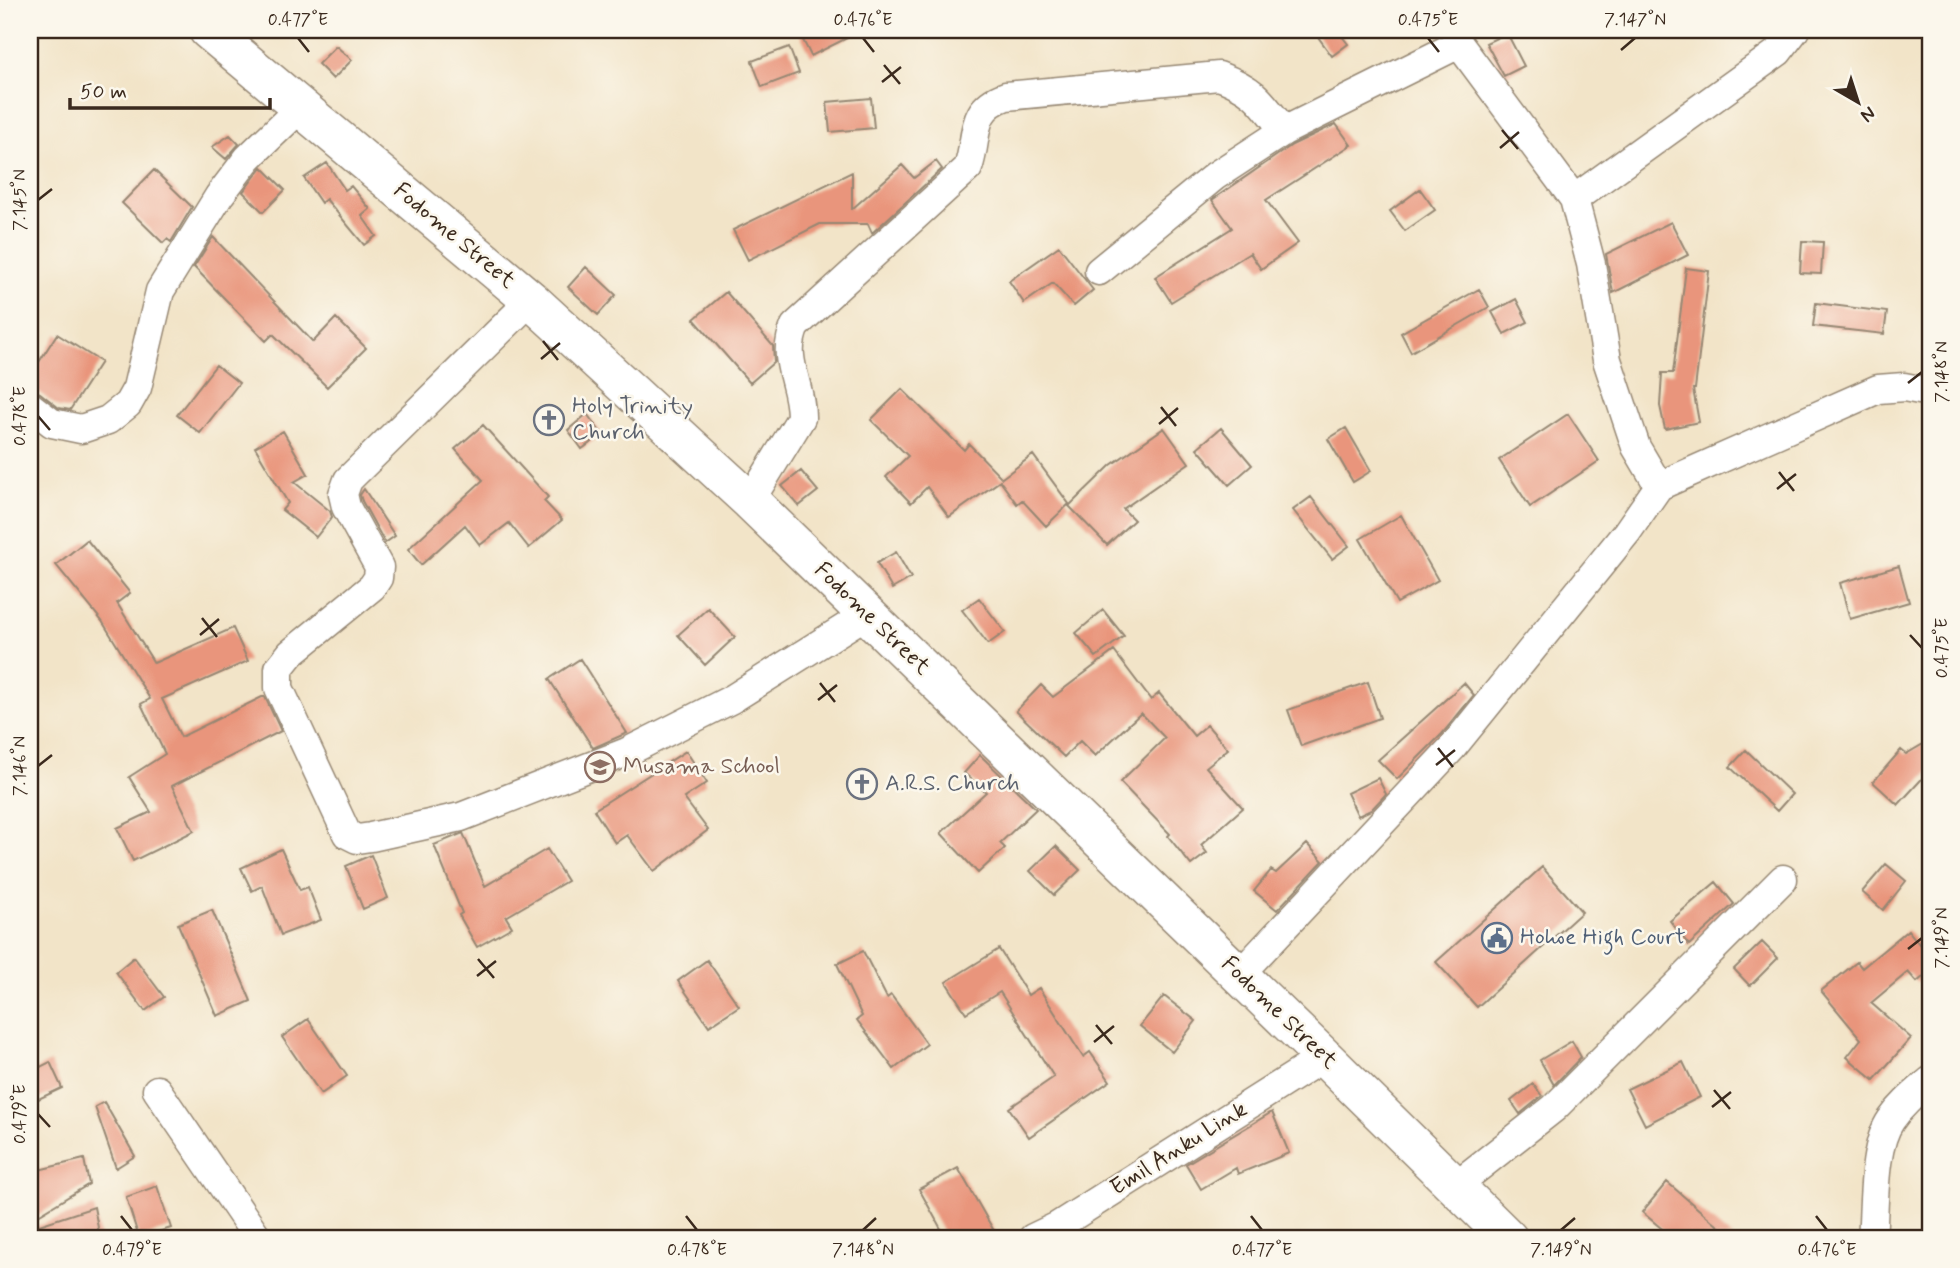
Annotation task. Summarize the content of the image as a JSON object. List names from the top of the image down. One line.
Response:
{"streets":{"street":["Fodome Street","Emil Anku Link"]},"crossings":[["Fodome Street","Emil Anku Link"]],"places":{"church":["Holy Trinity Church","A.R.S. Church"],"school or university":["Musama School"],"public building":["Hohoe High Court"]},"scale_bar":"50 m","north":"bottom right","coordinates":["0.477°E","0.476°E","0.475°E","7.147°N","7.145°N","7.148°N","0.478°E","7.146°N","7.149°N","0.479°E"]}
